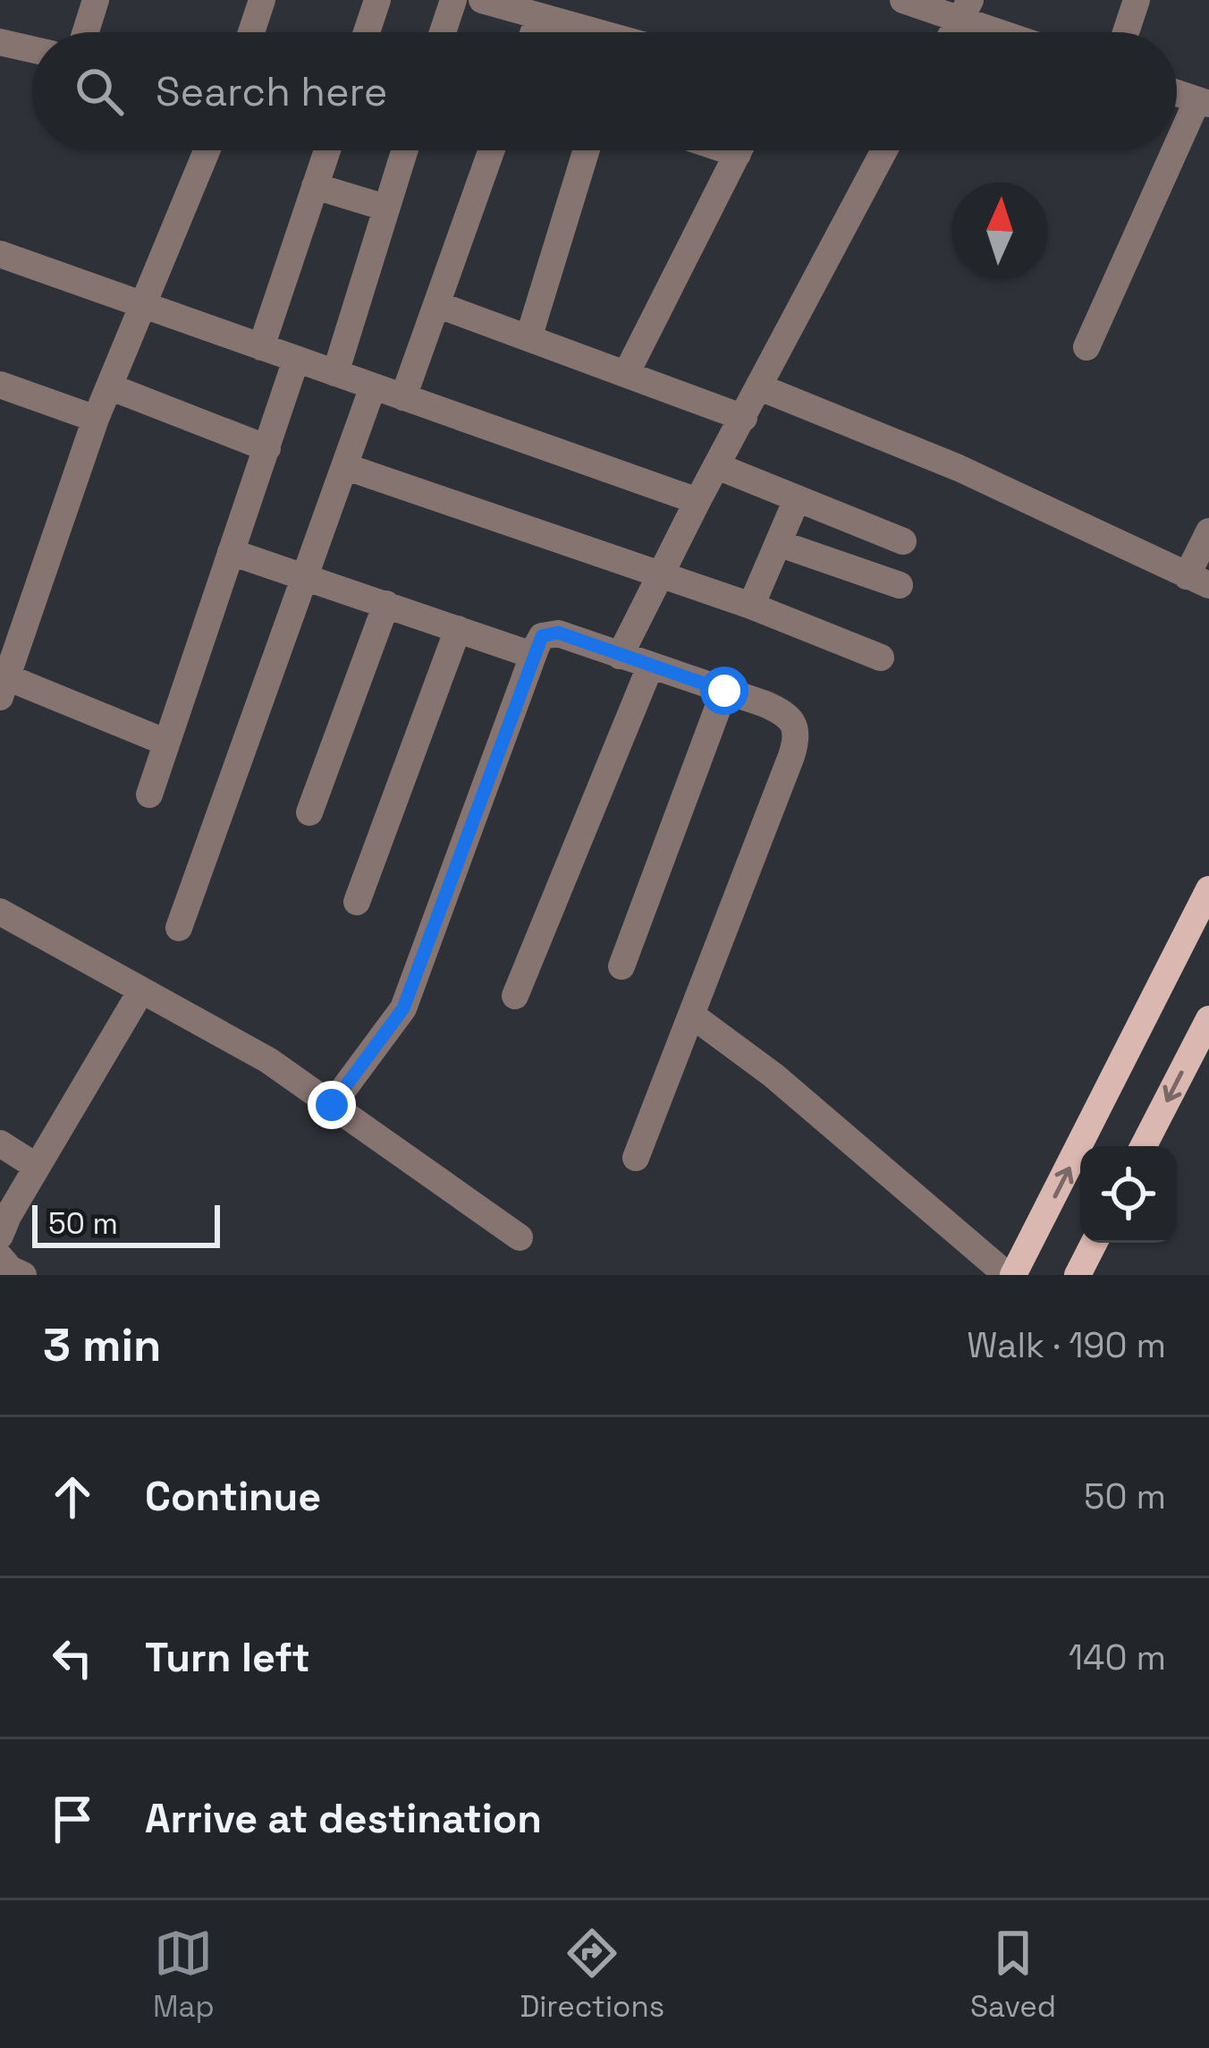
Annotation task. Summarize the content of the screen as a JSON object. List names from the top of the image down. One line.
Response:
{"scale_bar":"50 m","north":"top","page":{"search":"Search here","scale":"50 m","heading":["3 min","Walk · 190 m"],"list":[["Continue","50 m"],["Turn left","140 m"],"Arrive at destination"],"nav":["Map","Directions","Saved"]}}
